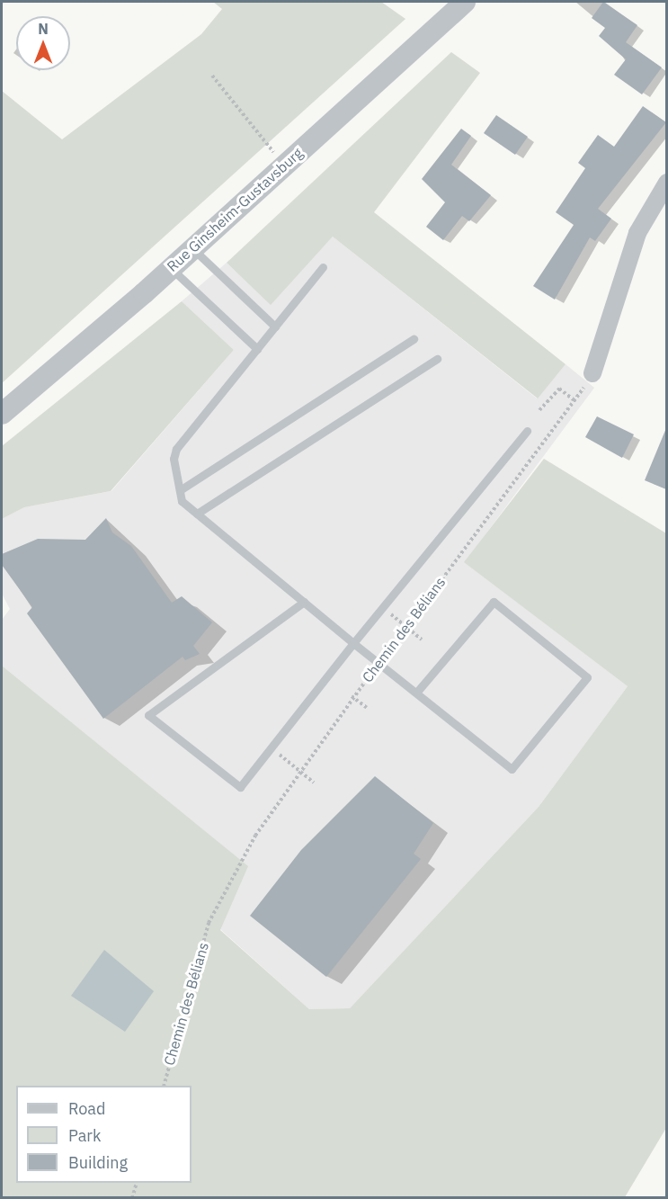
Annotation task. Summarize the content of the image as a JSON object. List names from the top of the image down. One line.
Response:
{"streets":{"street":["Rue Ginsheim-Gustavsburg"],"path":["Chemin des Bélians"]},"legend":["Road","Park","Building"],"north":"top"}
